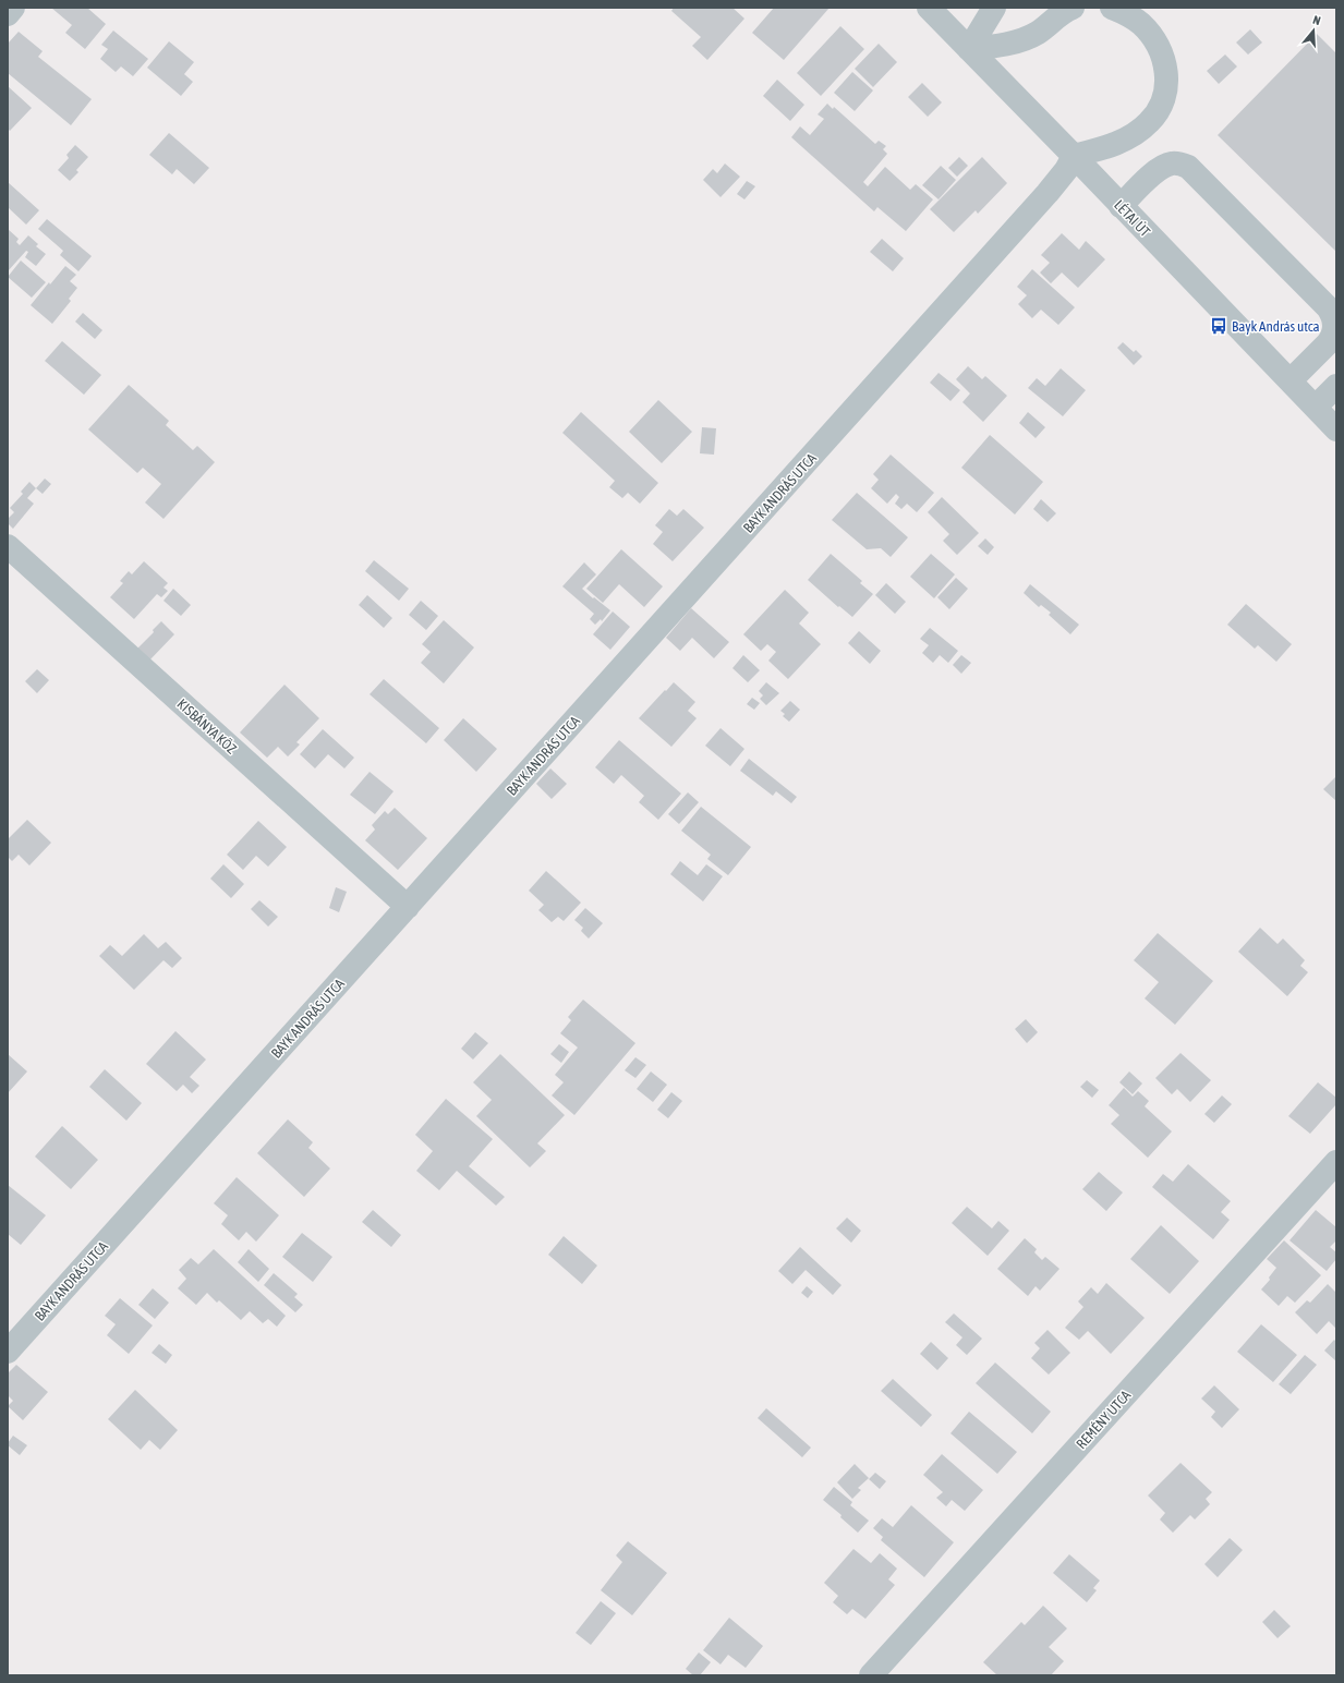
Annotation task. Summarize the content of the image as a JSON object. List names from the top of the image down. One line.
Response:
{"streets":{"street":["LÉTAI ÚT","BAYK ANDRÁS UTCA","KISBÁNYA KÖZ","REMÉNY UTCA"]},"crossings":[["LÉTAI ÚT","BAYK ANDRÁS UTCA"],["BAYK ANDRÁS UTCA","KISBÁNYA KÖZ"]],"places":{"bus stop":["Bayk András utca"]},"north":"top"}
